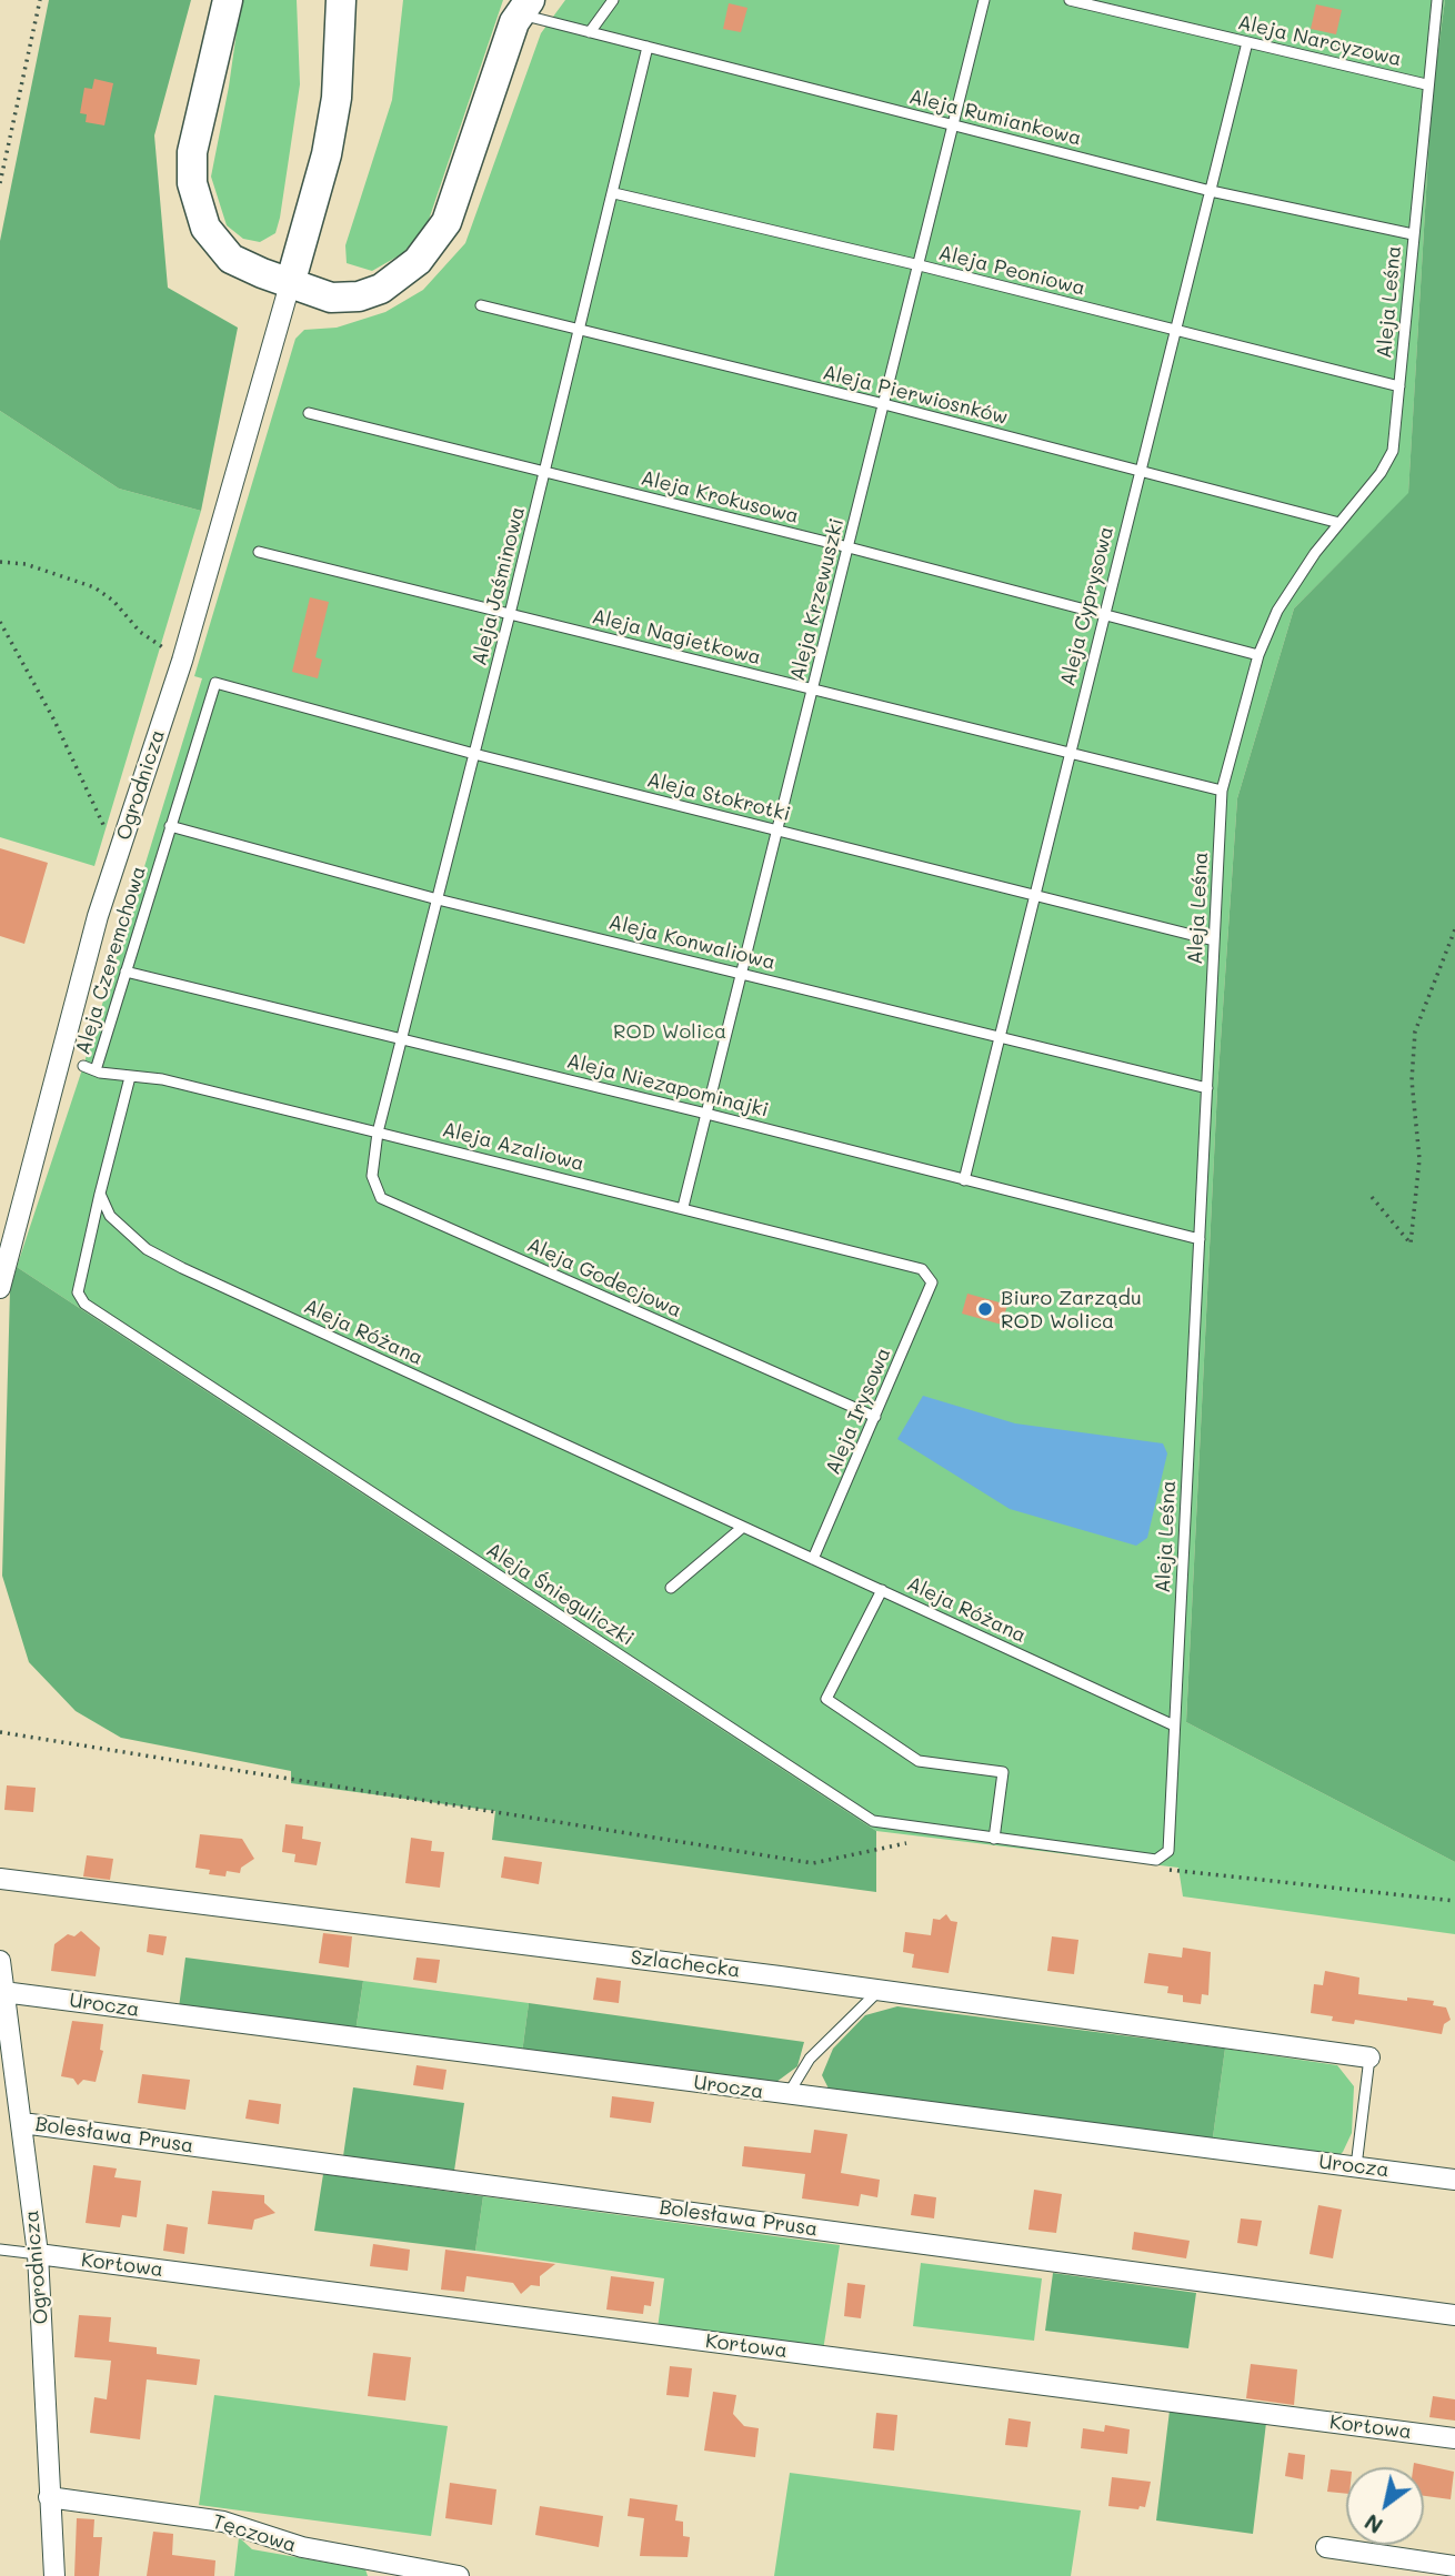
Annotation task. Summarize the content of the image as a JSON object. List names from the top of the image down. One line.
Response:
{"streets":{"street":["Ogrodnicza","Szlachecka","Urocza","Bolesława Prusa","Kortowa","Tęczowa"],"lane":["Aleja Narcyzowa","Aleja Rumiankowa","Aleja Peoniowa","Aleja Leśna","Aleja Pierwiosnków","Aleja Krokusowa","Aleja Jaśminowa","Aleja Krzewuszki","Aleja Cyprysowa","Aleja Nagietkowa","Aleja Stokrotki","Aleja Konwaliowa","Aleja Czeremchowa","Aleja Niezapominajki","Aleja Azaliowa","Aleja Godecjowa","Aleja Różana","Aleja Irysowa","Aleja Śnieguliczki"]},"crossings":[["Aleja Narcyzowa","Aleja Leśna"],["Aleja Narcyzowa","Aleja Cyprysowa"],["Aleja Rumiankowa","Aleja Leśna"],["Aleja Rumiankowa","Aleja Jaśminowa"],["Aleja Rumiankowa","Aleja Krzewuszki"],["Aleja Rumiankowa","Aleja Cyprysowa"],["Aleja Peoniowa","Aleja Leśna"],["Aleja Peoniowa","Aleja Jaśminowa"],["Aleja Peoniowa","Aleja Krzewuszki"],["Aleja Peoniowa","Aleja Cyprysowa"],["Aleja Leśna","Aleja Pierwiosnków"],["Aleja Leśna","Aleja Krokusowa"],["Aleja Leśna","Aleja Nagietkowa"],["Aleja Leśna","Aleja Stokrotki"],["Aleja Leśna","Aleja Konwaliowa"],["Aleja Leśna","Aleja Niezapominajki"],["Aleja Leśna","Aleja Różana"],["Aleja Leśna","Aleja Śnieguliczki"],["Aleja Pierwiosnków","Aleja Jaśminowa"],["Aleja Pierwiosnków","Aleja Krzewuszki"],["Aleja Pierwiosnków","Aleja Cyprysowa"],["Aleja Krokusowa","Aleja Jaśminowa"],["Aleja Krokusowa","Aleja Krzewuszki"],["Aleja Krokusowa","Aleja Cyprysowa"],["Aleja Jaśminowa","Aleja Nagietkowa"],["Aleja Jaśminowa","Aleja Stokrotki"],["Aleja Jaśminowa","Aleja Konwaliowa"],["Aleja Jaśminowa","Aleja Niezapominajki"],["Aleja Jaśminowa","Aleja Azaliowa"],["Aleja Jaśminowa","Aleja Godecjowa"],["Aleja Krzewuszki","Aleja Nagietkowa"],["Aleja Krzewuszki","Aleja Stokrotki"],["Aleja Krzewuszki","Aleja Konwaliowa"],["Aleja Krzewuszki","Aleja Niezapominajki"],["Aleja Krzewuszki","Aleja Azaliowa"],["Aleja Cyprysowa","Aleja Nagietkowa"],["Aleja Cyprysowa","Aleja Stokrotki"],["Aleja Cyprysowa","Aleja Konwaliowa"],["Aleja Cyprysowa","Aleja Niezapominajki"],["Ogrodnicza","Urocza"],["Ogrodnicza","Bolesława Prusa"],["Ogrodnicza","Kortowa"],["Ogrodnicza","Tęczowa"],["Aleja Stokrotki","Aleja Czeremchowa"],["Aleja Konwaliowa","Aleja Czeremchowa"],["Aleja Czeremchowa","Aleja Niezapominajki"],["Aleja Czeremchowa","Aleja Azaliowa"],["Aleja Azaliowa","Aleja Godecjowa"],["Aleja Azaliowa","Aleja Irysowa"],["Aleja Godecjowa","Aleja Irysowa"],["Aleja Różana","Aleja Irysowa"],["Aleja Różana","Aleja Śnieguliczki"]],"parks":["ROD Wolica"],"places":["Biuro Zarządu ROD Wolica"],"north":"bottom left"}
